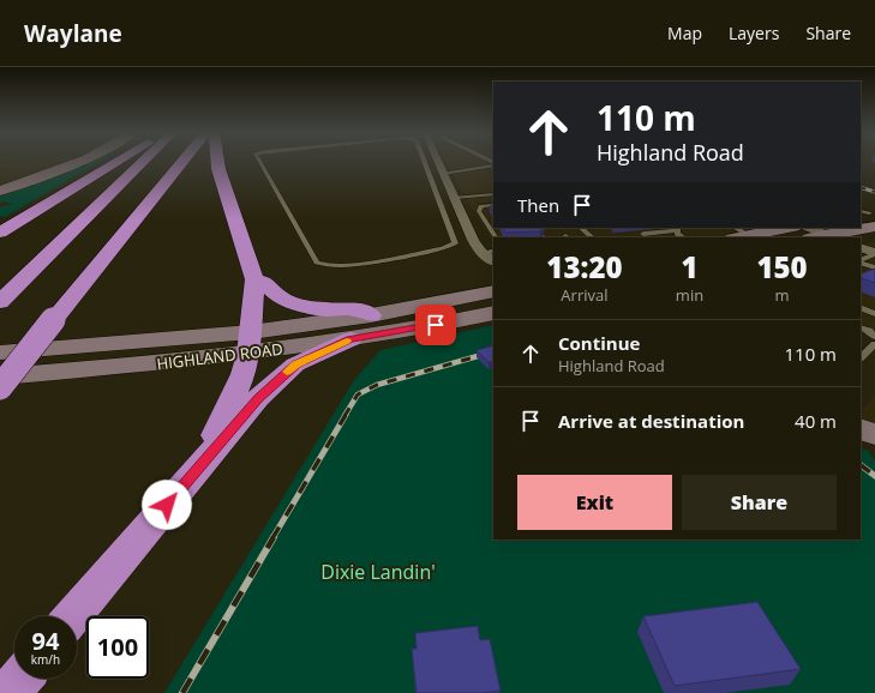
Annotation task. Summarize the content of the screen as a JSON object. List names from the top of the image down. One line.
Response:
{"streets":{"main road":["HIGHLAND ROAD"]},"parks":["Dixie Landin'"],"page":{"header":"Waylane","nav":["Map","Layers","Share"],"turn":["110 m","Highland Road"],"then":"Then","eta":["13:20","Arrival","1","min","150","m"],"list":[{"name":"Continue","note":"Highland Road","value":"110 m"},{"name":"Arrive at destination","value":"40 m"}],"buttons":["Exit","Share"],"speed":"94 km/h","limit":"100"}}
